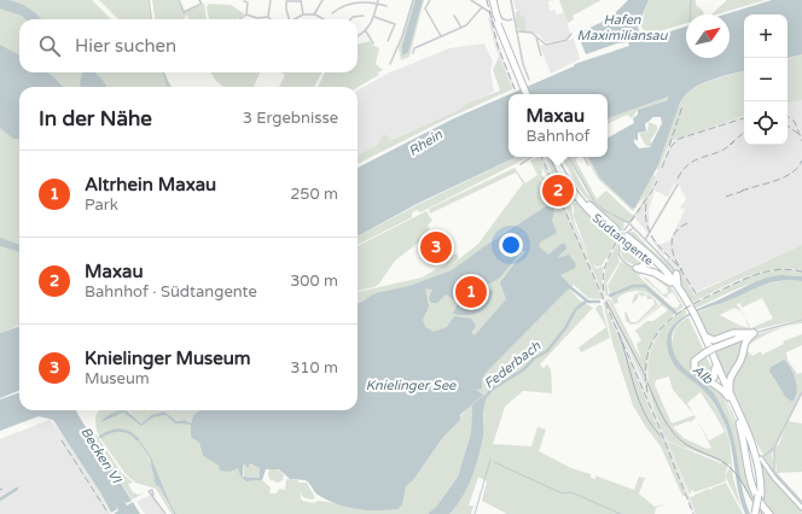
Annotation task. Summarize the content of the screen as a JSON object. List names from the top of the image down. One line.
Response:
{"streets":{"highway":["Südtangente"]},"water":["Hafen Maximiliansau","Rhein","Federbach","Alb","Knielinger See","Becken VI"],"north":"top right","page":{"map_buttons":["+","−"],"search":"Hier suchen","heading":["In der Nähe","3 Ergebnisse"],"popup":["Maxau","Bahnhof"],"list":[{"mark":"1","name":"Altrhein Maxau","note":"Park","value":"250 m"},{"mark":"2","name":"Maxau","note":"Bahnhof · Südtangente","value":"300 m"},{"mark":"3","name":"Knielinger Museum","note":"Museum","value":"310 m"}],"pins":["2","3","1"]}}
